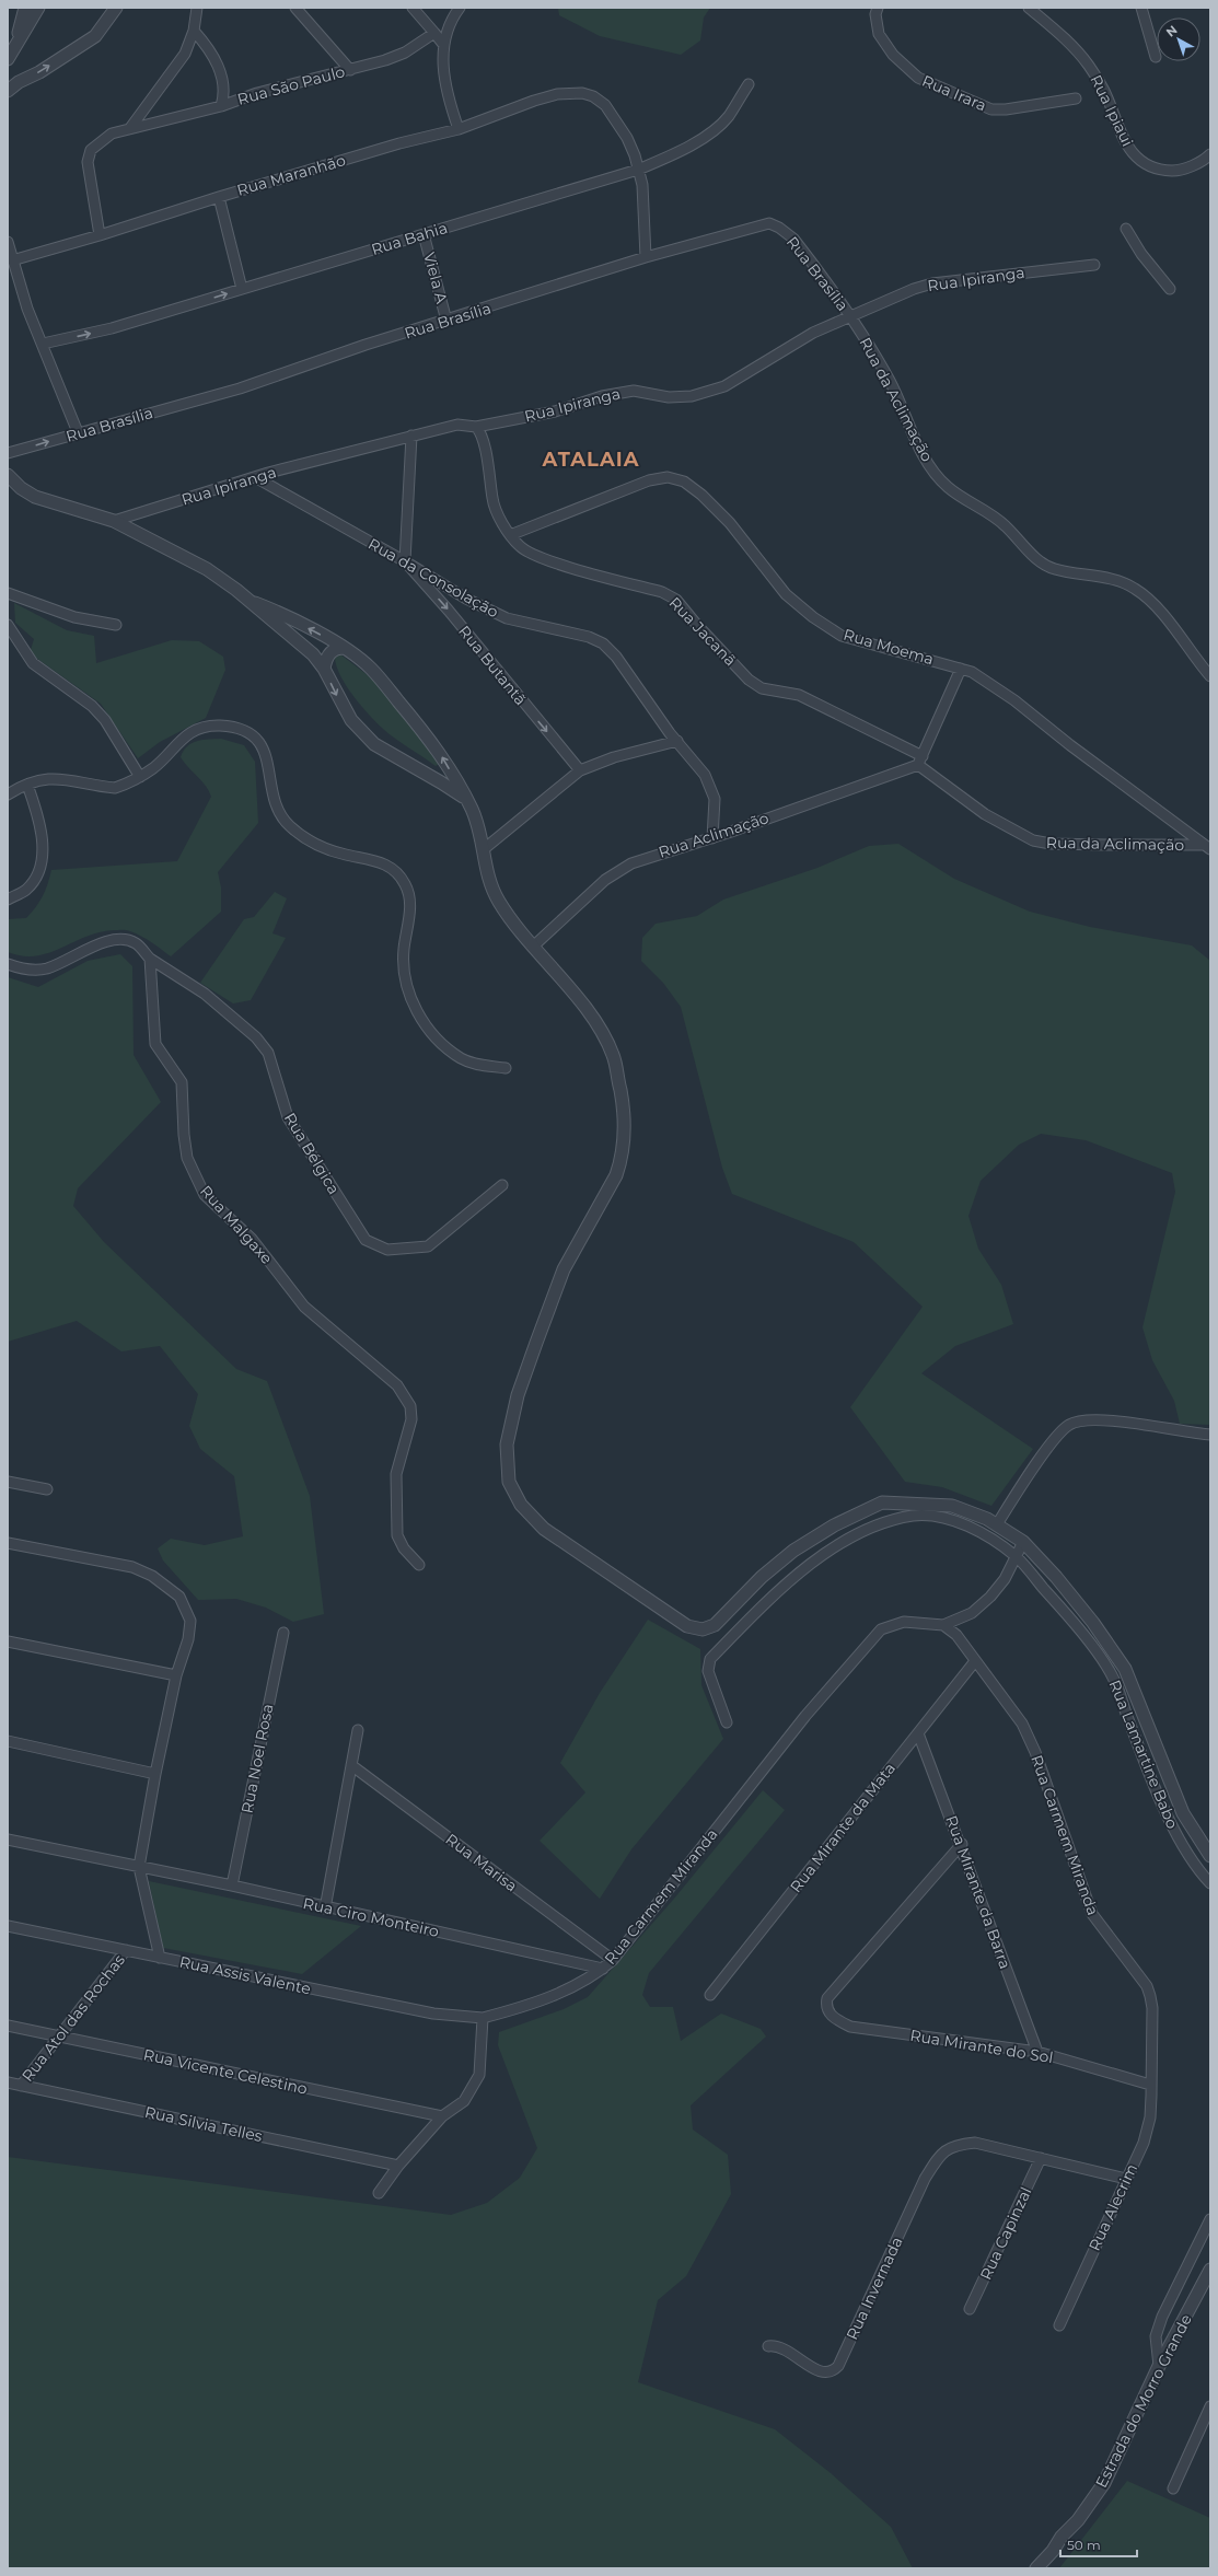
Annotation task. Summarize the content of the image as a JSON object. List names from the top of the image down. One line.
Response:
{"streets":{"street":["Rua São Paulo","Rua Irara","Rua Ipiaui","Rua Maranhão","Rua Bahia","Rua Brasília","Viela A","Rua Ipiranga","Rua da Aclimação","Rua da Consolação","Rua Jacanã","Rua Moema","Rua Butantã","Rua Aclimação","Rua Bélgica","Rua Malgaxe","Rua Lamartine Babo","Rua Noel Rosa","Rua Mirante da Mata","Rua Carmem Miranda","Rua Marisa","Rua Mirante da Barra","Rua Ciro Monteiro","Rua Assis Valente","Rua Atol das Rochas","Rua Mirante do Sol","Rua Vicente Celestino","Rua Silvia Telles","Rua Alecrim","Rua Capinzal","Rua Invernada","Estrada do Morro Grande"]},"crossings":[["Rua São Paulo","Rua Maranhão"],["Rua Maranhão","Rua Bahia"],["Rua Maranhão","Rua Brasília"],["Rua Bahia","Viela A"],["Rua Brasília","Viela A"],["Rua Brasília","Rua Ipiranga"],["Rua Brasília","Rua da Aclimação"],["Rua Ipiranga","Rua da Aclimação"],["Rua Ipiranga","Rua da Consolação"],["Rua Ipiranga","Rua Jacanã"],["Rua da Aclimação","Rua Jacanã"],["Rua da Aclimação","Rua Moema"],["Rua da Aclimação","Rua Aclimação"],["Rua da Consolação","Rua Butantã"],["Rua da Consolação","Rua Aclimação"],["Rua Jacanã","Rua Moema"],["Rua Jacanã","Rua Aclimação"],["Rua Bélgica","Rua Malgaxe"],["Rua Lamartine Babo","Rua Carmem Miranda"],["Rua Noel Rosa","Rua Ciro Monteiro"],["Rua Mirante da Mata","Rua Carmem Miranda"],["Rua Mirante da Mata","Rua Mirante da Barra"],["Rua Carmem Miranda","Rua Marisa"],["Rua Carmem Miranda","Rua Ciro Monteiro"],["Rua Carmem Miranda","Rua Assis Valente"],["Rua Carmem Miranda","Rua Mirante do Sol"],["Rua Carmem Miranda","Rua Alecrim"],["Rua Mirante da Barra","Rua Mirante do Sol"],["Rua Assis Valente","Rua Atol das Rochas"],["Rua Atol das Rochas","Rua Vicente Celestino"],["Rua Atol das Rochas","Rua Silvia Telles"],["Rua Mirante do Sol","Rua Alecrim"],["Rua Capinzal","Rua Invernada"]],"one_way":["Rua Butantã"],"districts":["ATALAIA"],"scale_bar":"50 m","north":"top left"}
